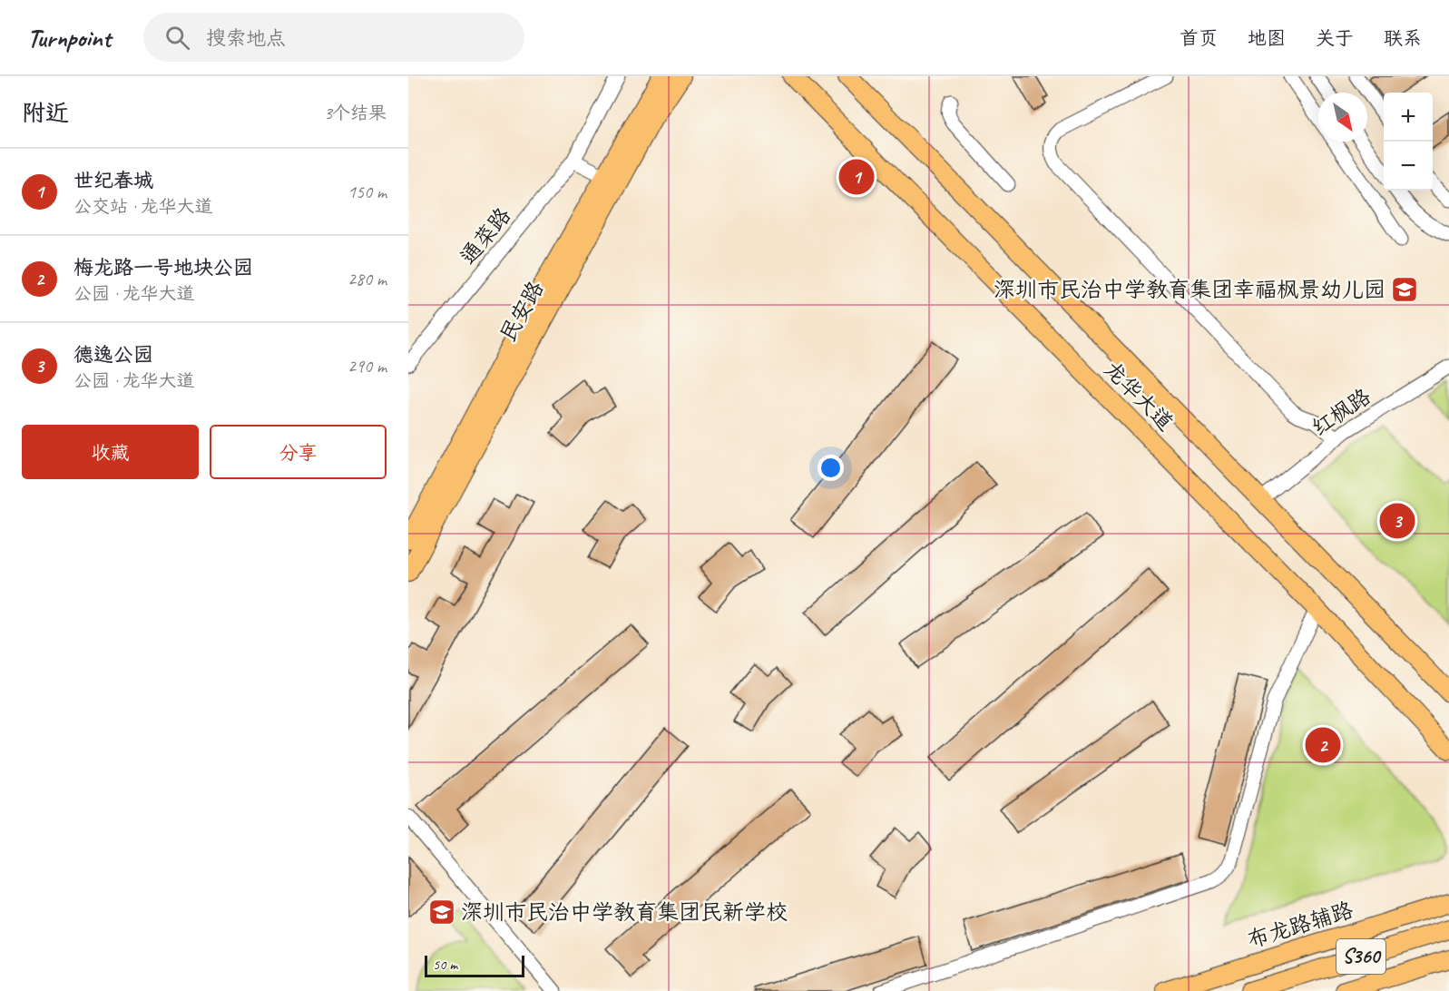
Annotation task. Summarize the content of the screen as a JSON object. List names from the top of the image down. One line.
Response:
{"streets":{"main road":["民安路","龙华大道","布龙路辅路","S360"],"street":["通菜路","红枫路"]},"crossings":[["龙华大道","红枫路"]],"places":{"school or university":["深圳市民治中学教育集团幸福枫景幼儿园","深圳市民治中学教育集团民新学校"]},"scale_bar":"50 m","north":"bottom right","page":{"header":"Turnpoint","search":"搜索地点","nav":["首页","地图","关于","联系"],"heading":["附近","3个结果"],"map_buttons":["+","−"],"list":[{"mark":"1","name":"世纪春城","note":"公交站 · 龙华大道","value":"150 m"},{"mark":"2","name":"梅龙路一号地块公园","note":"公园 · 龙华大道","value":"280 m"},{"mark":"3","name":"德逸公园","note":"公园 · 龙华大道","value":"290 m"}],"pins":["1","3","2"],"buttons":["收藏","分享"],"scale":"50 m"}}
